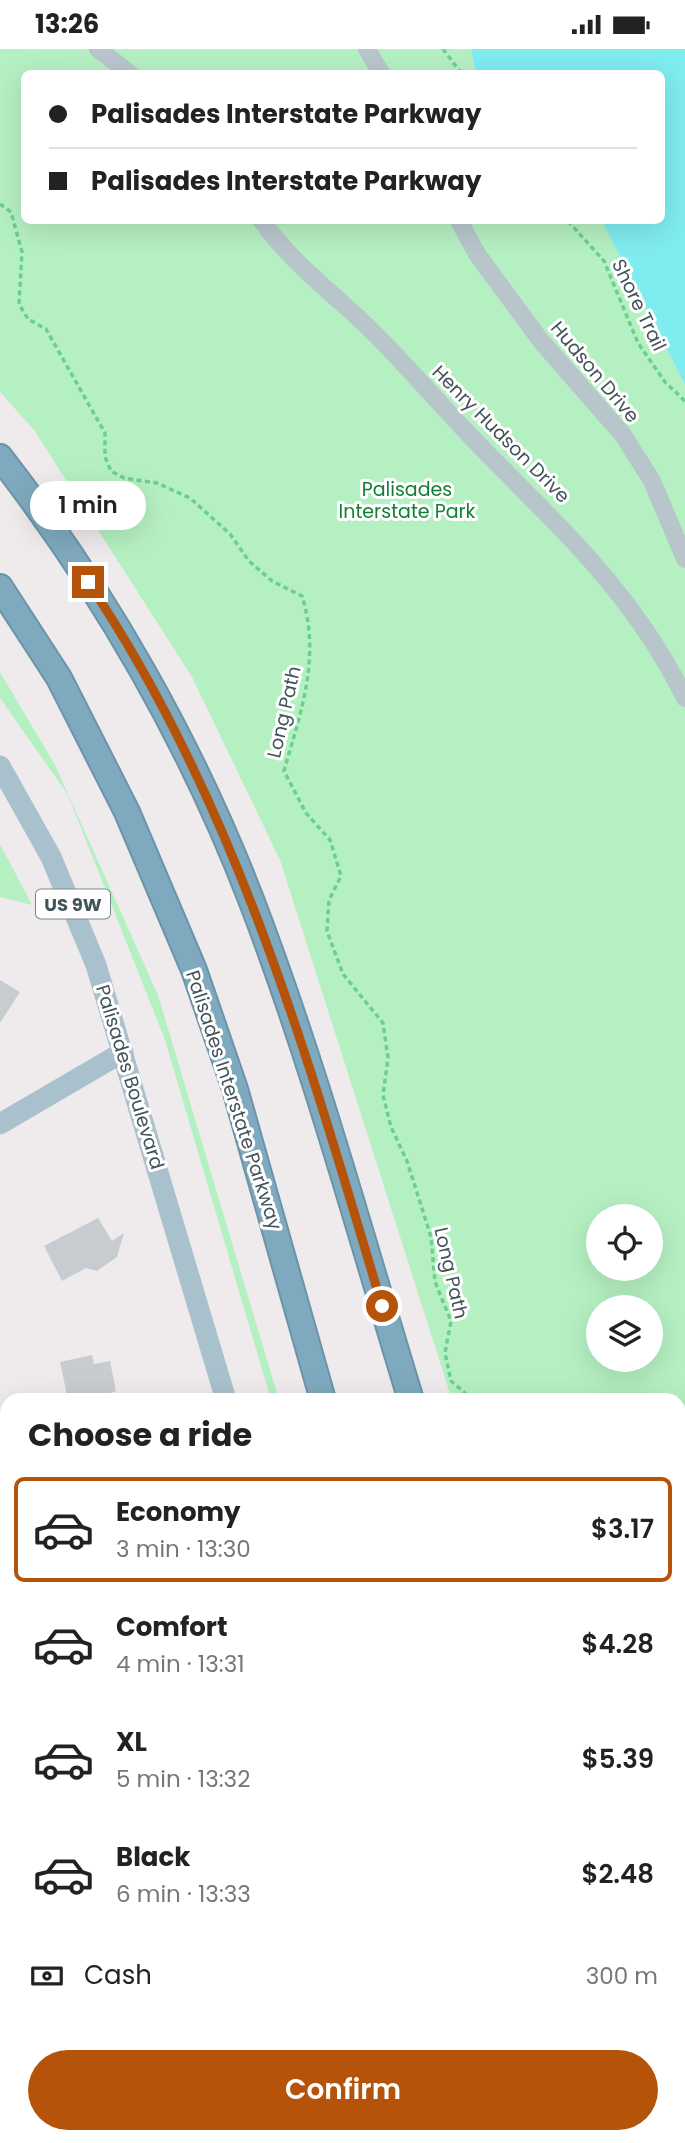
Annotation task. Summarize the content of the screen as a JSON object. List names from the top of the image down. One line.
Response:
{"streets":{"highway":["Palisades Interstate Parkway"],"main road":["US 9W","Palisades Boulevard"],"street":["Hudson Drive","Henry Hudson Drive"],"path":["Shore Trail","Long Path"]},"parks":["Palisades Interstate Park"],"page":{"status":"13:26","banner":["Palisades Interstate Parkway","Palisades Interstate Parkway"],"bubble":"1 min","heading":"Choose a ride","list":[{"name":"Economy","note":"3 min · 13:30","value":"$3.17"},{"name":"Comfort","note":"4 min · 13:31","value":"$4.28"},{"name":"XL","note":"5 min · 13:32","value":"$5.39"},{"name":"Black","note":"6 min · 13:33","value":"$2.48"}],"pay":["Cash","300 m"],"buttons":"Confirm"}}
